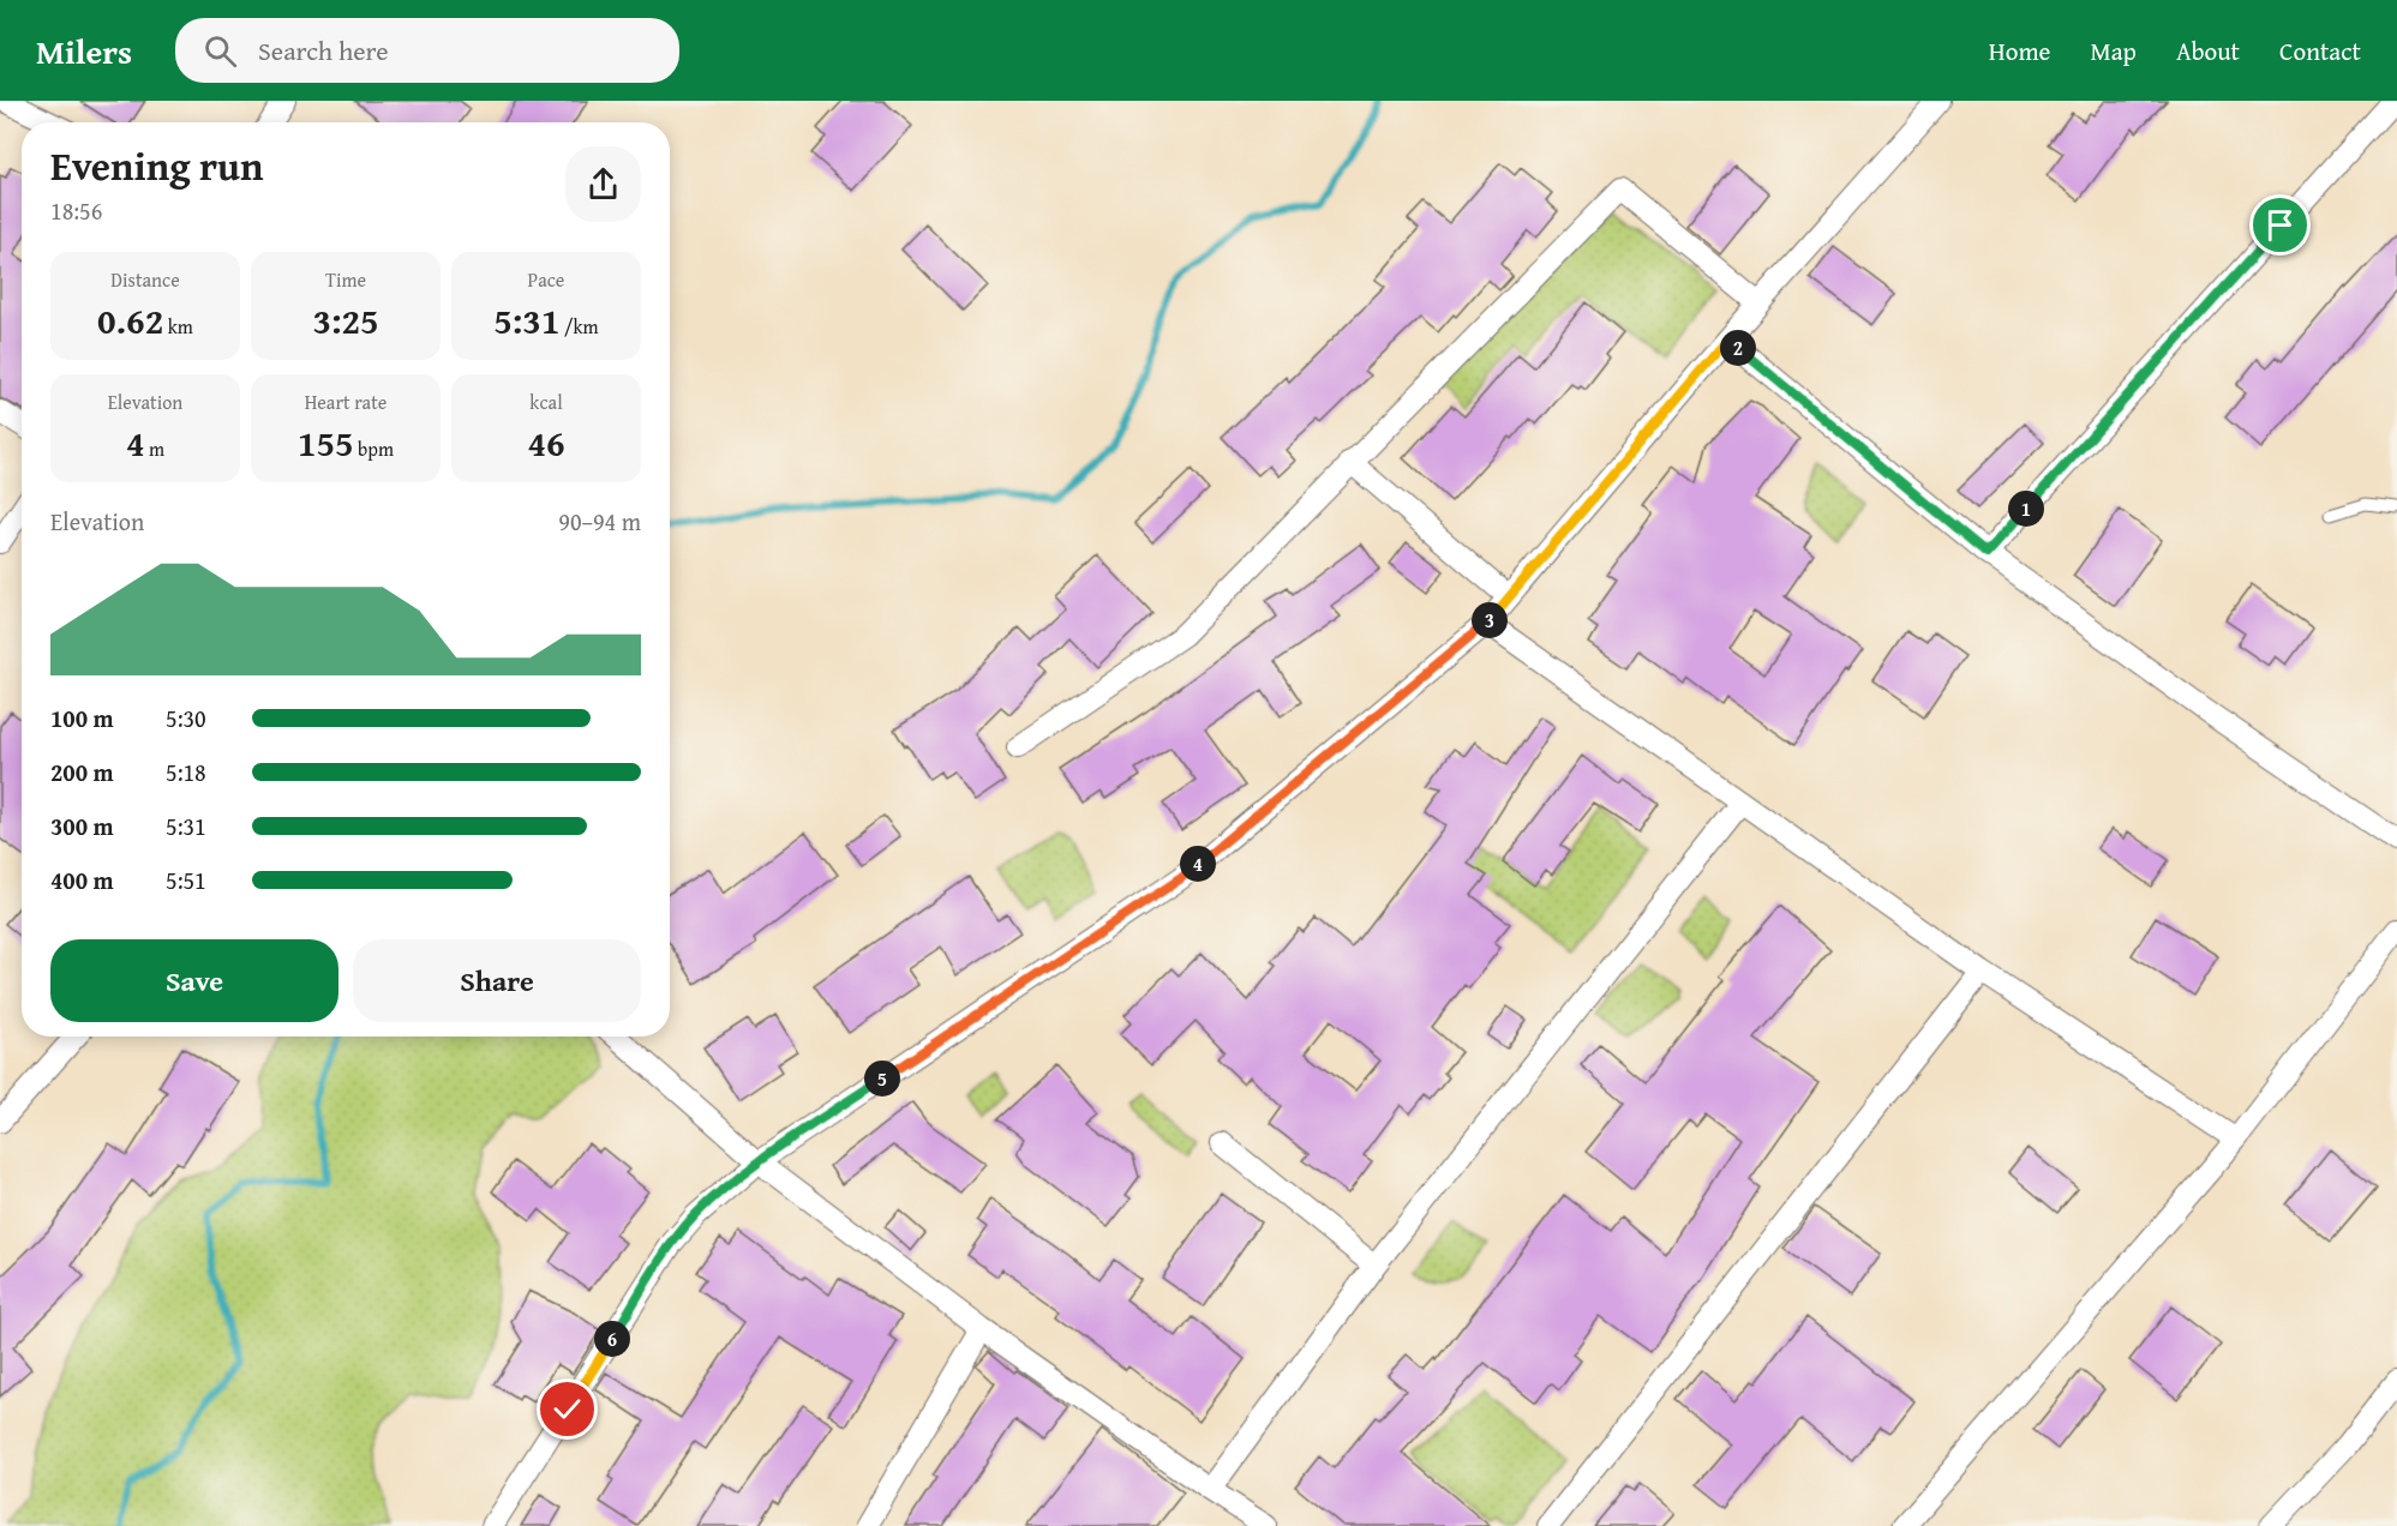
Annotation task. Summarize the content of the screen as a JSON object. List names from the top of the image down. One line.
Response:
{"page":{"header":"Milers","search":"Search here","nav":["Home","Map","About","Contact"],"heading":["Evening run","18:56"],"stats":[["Distance","0.62 km"],["Time","3:25"],["Pace","5:31 /km"],["Elevation","4 m"],["Heart rate","155 bpm"],["kcal","46"]],"pins":["2","1","3","4","5","6"],"chart":["Elevation","90–94 m"],"list":[{"name":"100 m","note":"5:30"},{"name":"200 m","note":"5:18"},{"name":"300 m","note":"5:31"},{"name":"400 m","note":"5:51"}],"buttons":["Save","Share"]}}
